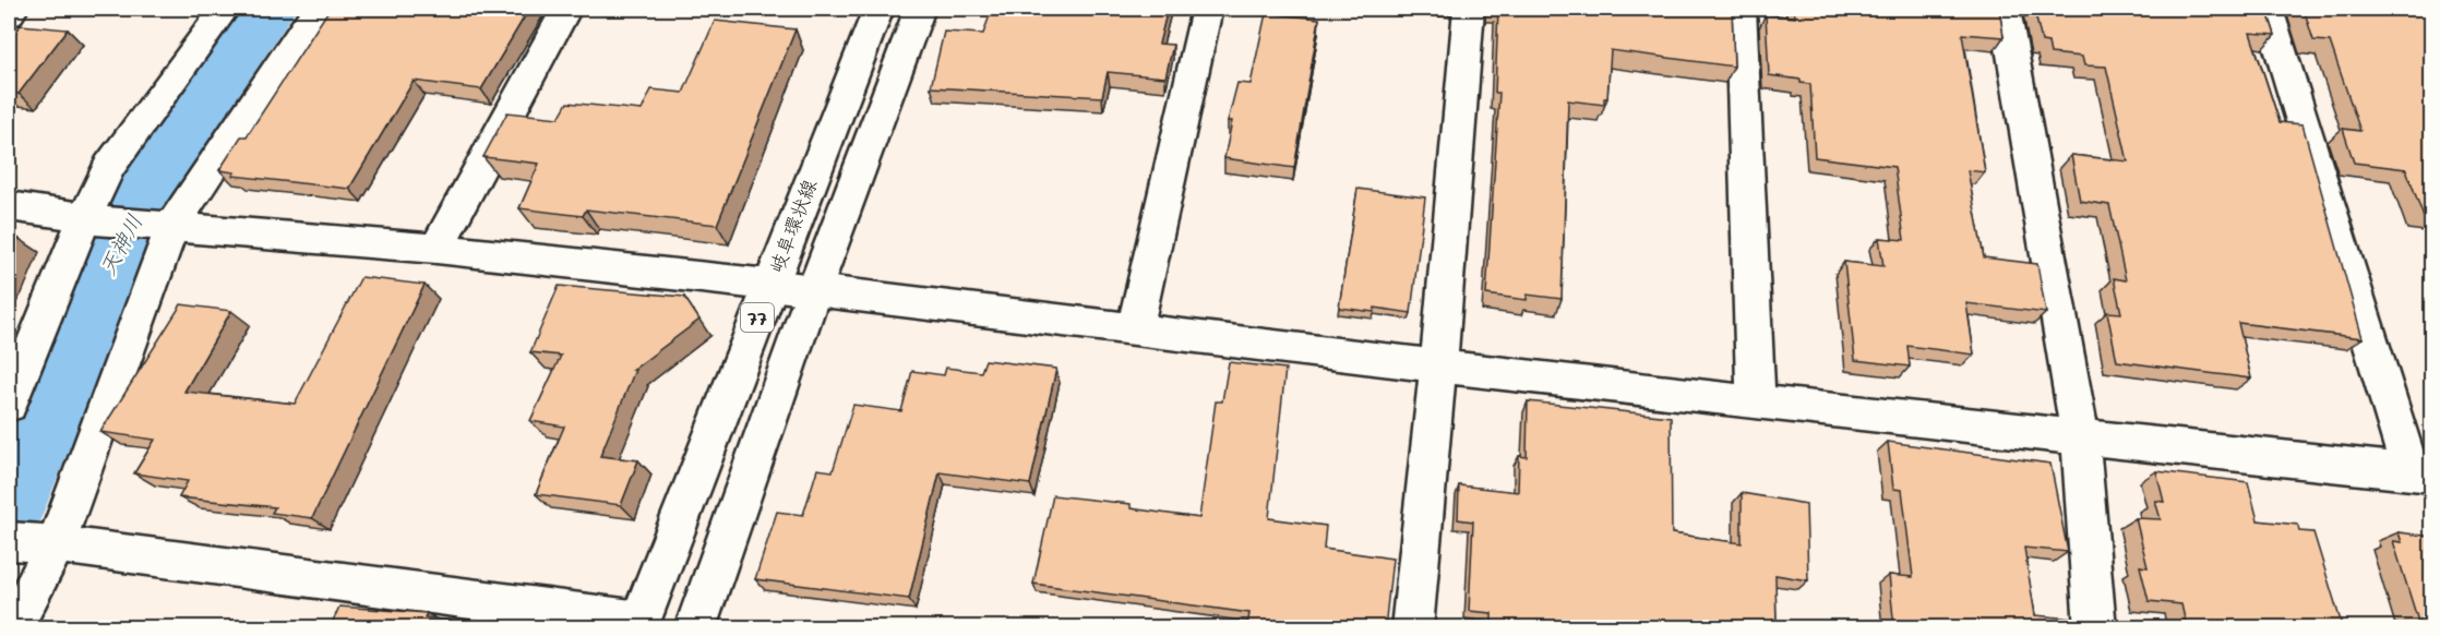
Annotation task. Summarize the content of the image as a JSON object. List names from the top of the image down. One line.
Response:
{"streets":{"street":["岐阜環状線","77"]},"water":["天神川"]}
